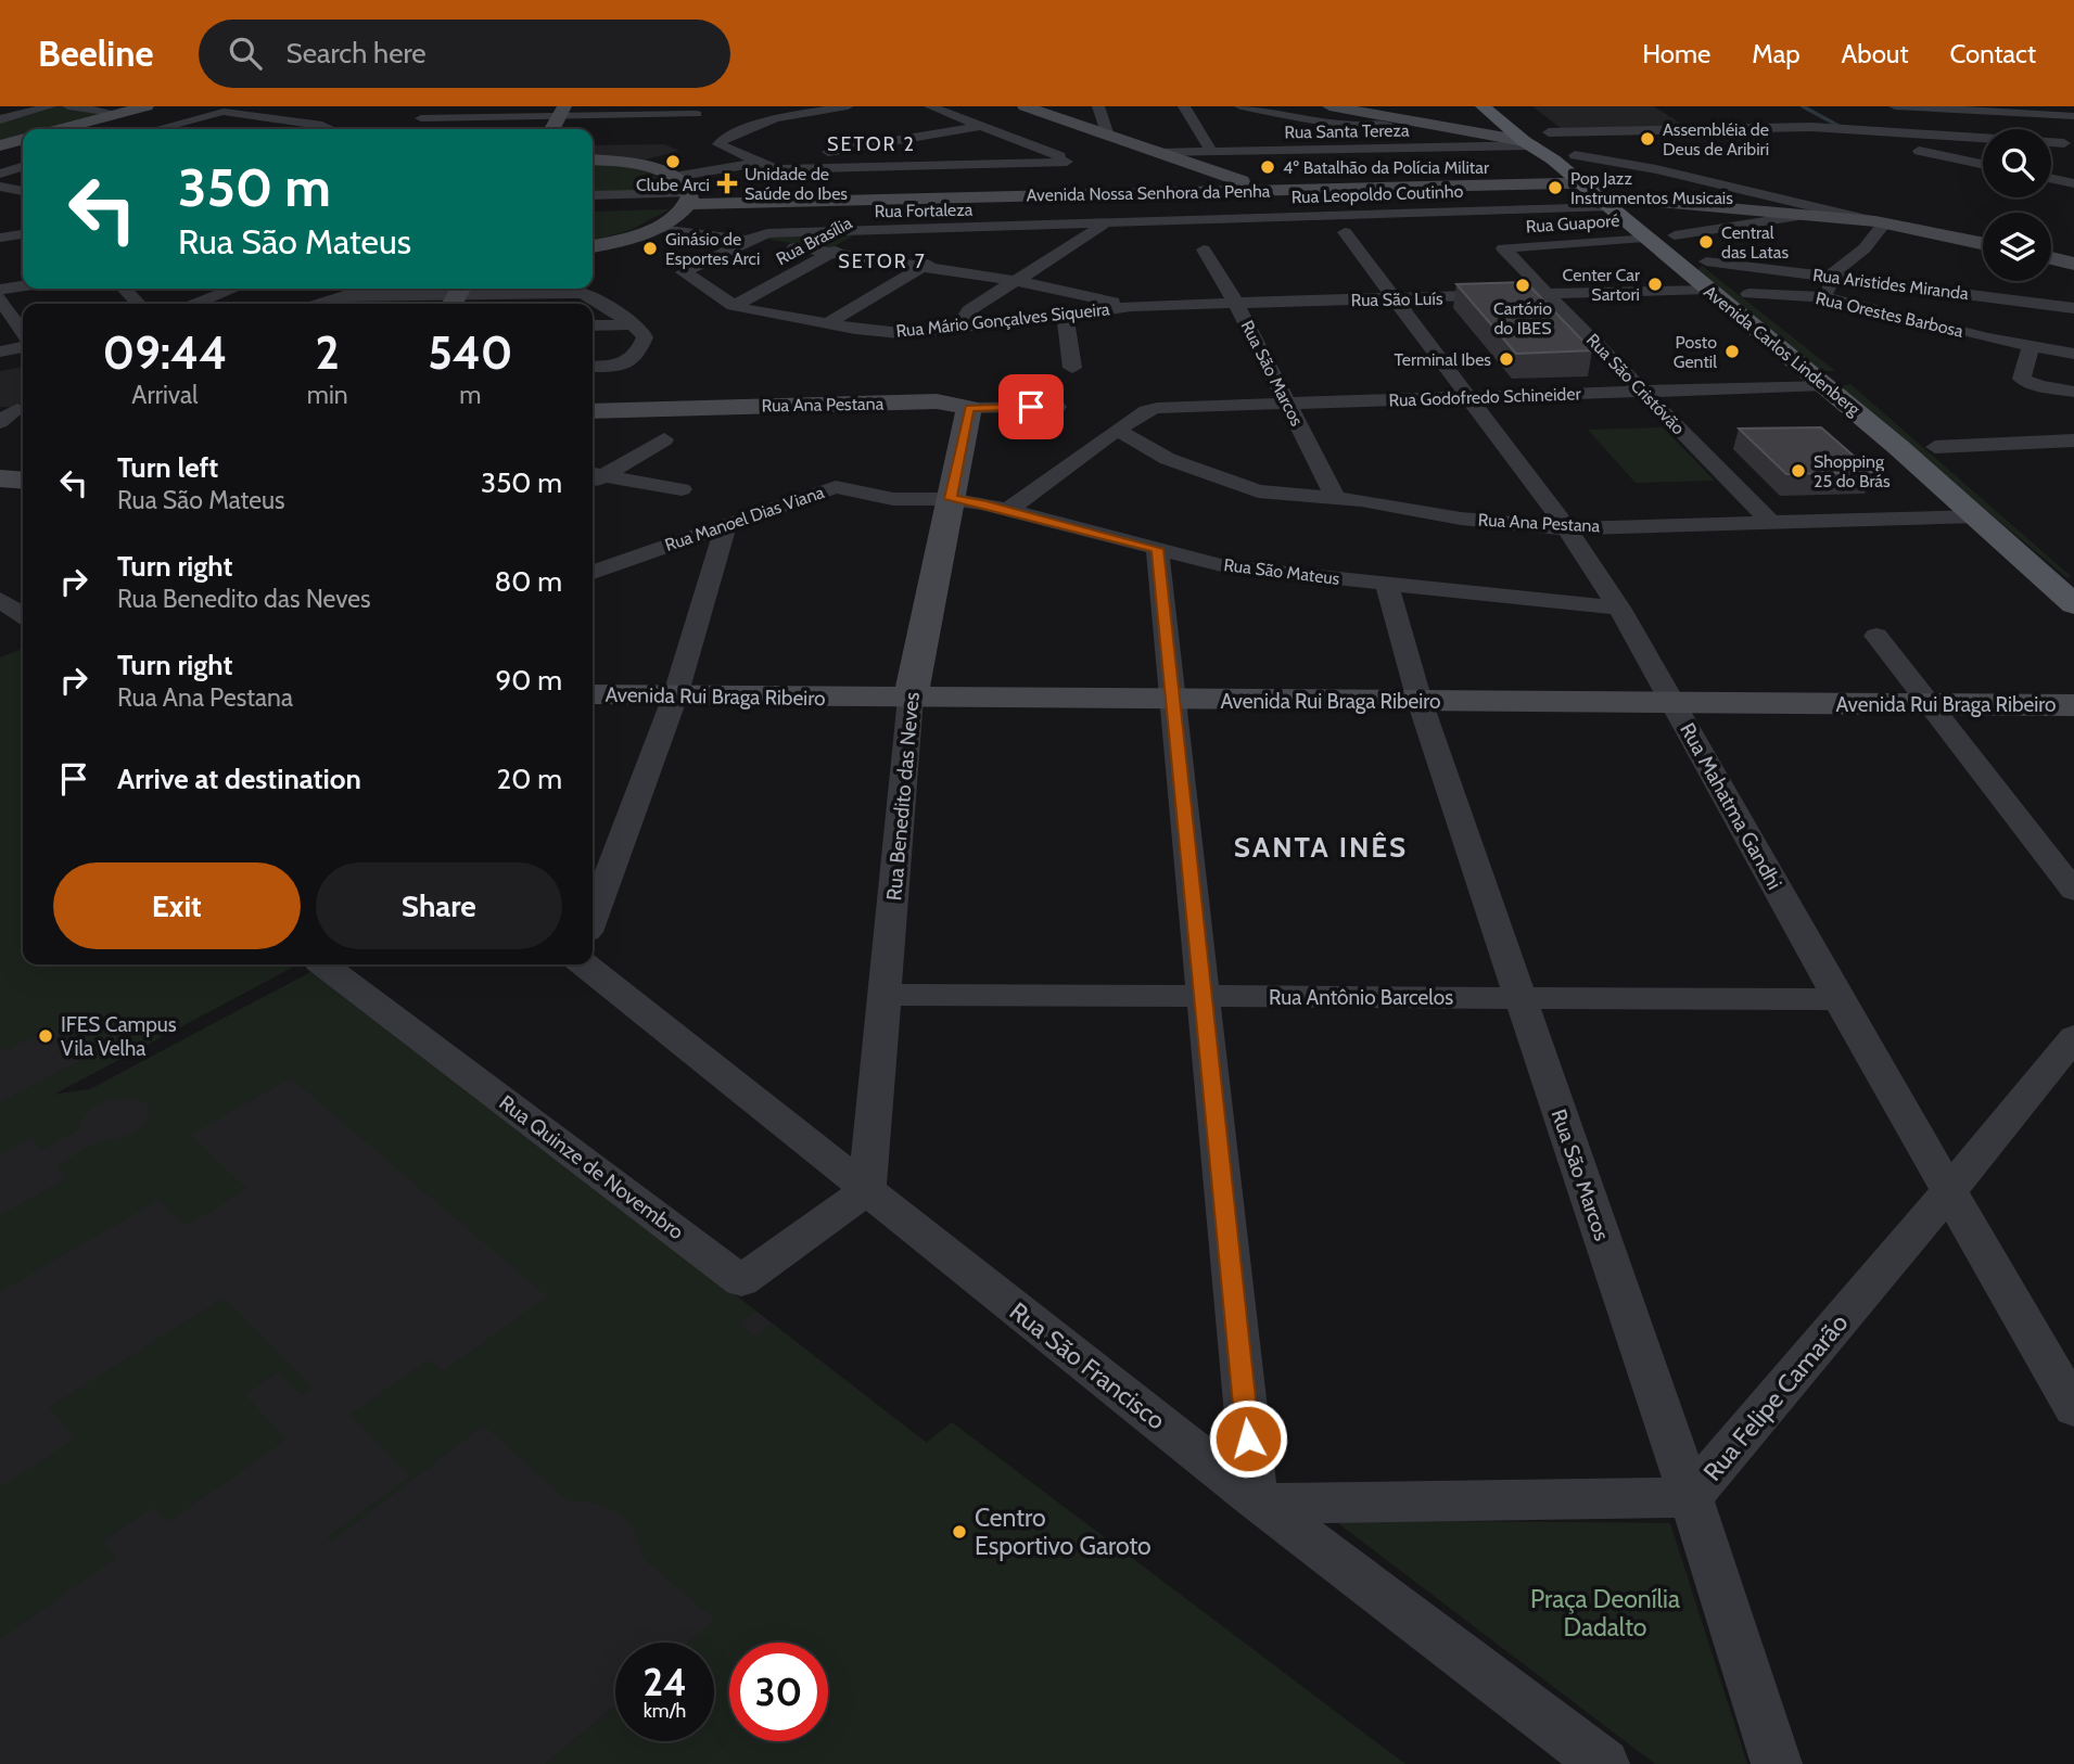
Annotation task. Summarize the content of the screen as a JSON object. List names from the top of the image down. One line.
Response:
{"streets":{"main road":["Avenida Carlos Lindenberg"],"street":["Rua Santa Tereza","Avenida Nossa Senhora da Penha","Rua Leopoldo Coutinho","Rua Fortaleza","Rua Guaporé","Rua Brasília","Rua Aristides Miranda","Rua São Luís","Rua Orestes Barbosa","Rua Mário Gonçalves Siqueira","Rua São Marcos","Rua São Cristóvão","Rua Godofredo Schineider","Rua Ana Pestana","Rua Manoel Dias Viana","Rua São Mateus","Avenida Rui Braga Ribeiro","Rua Benedito das Neves","Rua Mahatma Gandhi","Rua Antônio Barcelos","Rua Quinze de Novembro","Rua São Francisco","Rua Felipe Camarão"]},"crossings":[["Rua Santa Tereza","Avenida Carlos Lindenberg"],["Avenida Nossa Senhora da Penha","Avenida Carlos Lindenberg"],["Rua Leopoldo Coutinho","Rua Fortaleza"],["Rua Leopoldo Coutinho","Avenida Carlos Lindenberg"],["Rua Fortaleza","Rua Brasília"],["Rua Fortaleza","Rua Mário Gonçalves Siqueira"],["Rua Guaporé","Avenida Carlos Lindenberg"],["Rua Guaporé","Rua São Cristóvão"],["Rua Brasília","Rua Mário Gonçalves Siqueira"],["Rua Aristides Miranda","Avenida Carlos Lindenberg"],["Rua São Luís","Rua Mário Gonçalves Siqueira"],["Rua São Luís","Avenida Carlos Lindenberg"],["Rua São Luís","Rua São Marcos"],["Rua São Luís","Rua São Cristóvão"],["Rua São Luís","Rua Mahatma Gandhi"],["Rua Orestes Barbosa","Avenida Carlos Lindenberg"],["Avenida Carlos Lindenberg","Rua Godofredo Schineider"],["Avenida Carlos Lindenberg","Rua Ana Pestana"],["Rua São Marcos","Rua Godofredo Schineider"],["Rua São Marcos","Rua Ana Pestana"],["Rua São Marcos","Rua São Mateus"],["Rua São Marcos","Avenida Rui Braga Ribeiro"],["Rua São Marcos","Rua Antônio Barcelos"],["Rua São Marcos","Rua Felipe Camarão"],["Rua São Cristóvão","Rua Godofredo Schineider"],["Rua São Cristóvão","Rua Ana Pestana"],["Rua Godofredo Schineider","Rua Ana Pestana"],["Rua Godofredo Schineider","Rua Mahatma Gandhi"],["Rua Ana Pestana","Rua Benedito das Neves"],["Rua Ana Pestana","Rua Mahatma Gandhi"],["Rua Manoel Dias Viana","Rua São Mateus"],["Rua Manoel Dias Viana","Rua Benedito das Neves"],["Rua São Mateus","Rua Benedito das Neves"],["Rua São Mateus","Rua Mahatma Gandhi"],["Avenida Rui Braga Ribeiro","Rua Benedito das Neves"],["Avenida Rui Braga Ribeiro","Rua Mahatma Gandhi"],["Rua Benedito das Neves","Rua Antônio Barcelos"],["Rua Benedito das Neves","Rua Quinze de Novembro"],["Rua Benedito das Neves","Rua São Francisco"],["Rua Mahatma Gandhi","Rua Antônio Barcelos"],["Rua Mahatma Gandhi","Rua Felipe Camarão"],["Rua Quinze de Novembro","Rua São Francisco"],["Rua São Francisco","Rua Felipe Camarão"]],"districts":["SETOR 2","SETOR 7","SANTA INÊS"],"parks":["Praça Deonília Dadalto"],"places":{"other":["Assembléia de Deus de Aribiri","Clube Arci","4º Batalhão da Polícia Militar","Pop Jazz Instrumentos Musicais","Central das Latas","Ginásio de Esportes Arci","Center Car Sartori","Cartório do IBES","Posto Gentil","Terminal Ibes","Shopping 25 do Brás","IFES Campus Vila Velha","Centro Esportivo Garoto"],"health":["Unidade de Saúde do Ibes"]},"page":{"header":"Beeline","search":"Search here","nav":["Home","Map","About","Contact"],"turn":["350 m","Rua São Mateus"],"eta":["09:44","Arrival","2","min","540","m"],"list":[{"name":"Turn left","note":"Rua São Mateus","value":"350 m"},{"name":"Turn right","note":"Rua Benedito das Neves","value":"80 m"},{"name":"Turn right","note":"Rua Ana Pestana","value":"90 m"},{"name":"Arrive at destination","value":"20 m"}],"buttons":["Exit","Share"],"speed":"24 km/h","limit":"30"}}
